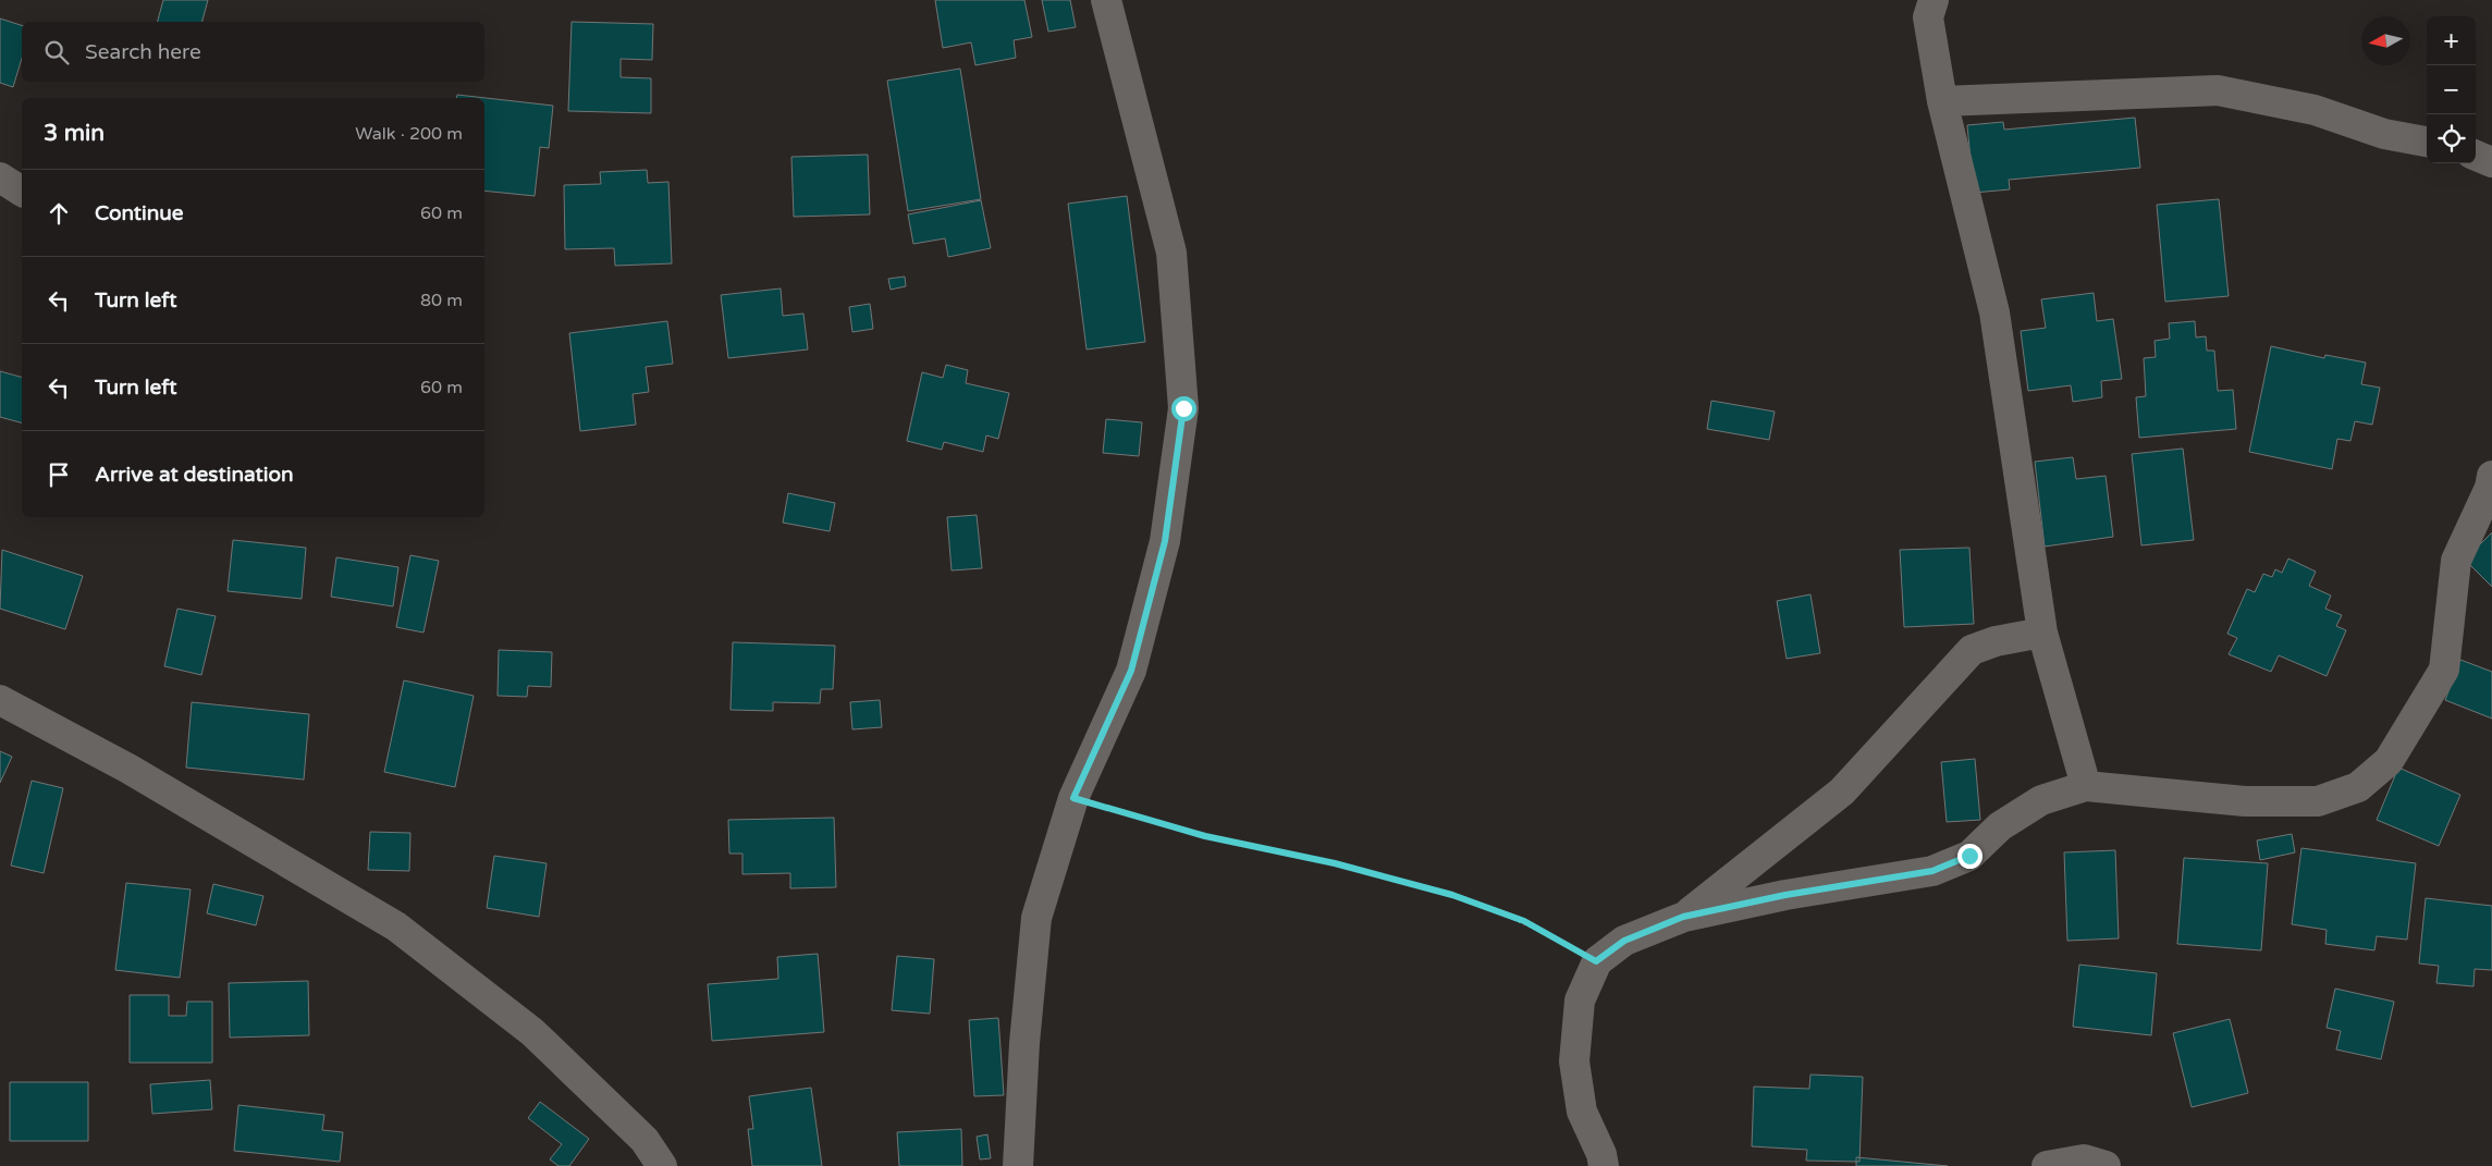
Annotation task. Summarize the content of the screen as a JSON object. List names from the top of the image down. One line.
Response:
{"north":"left","page":{"map_buttons":["+","−"],"search":"Search here","heading":["3 min","Walk · 200 m"],"list":[["Continue","60 m"],["Turn left","80 m"],["Turn left","60 m"],"Arrive at destination"]}}
